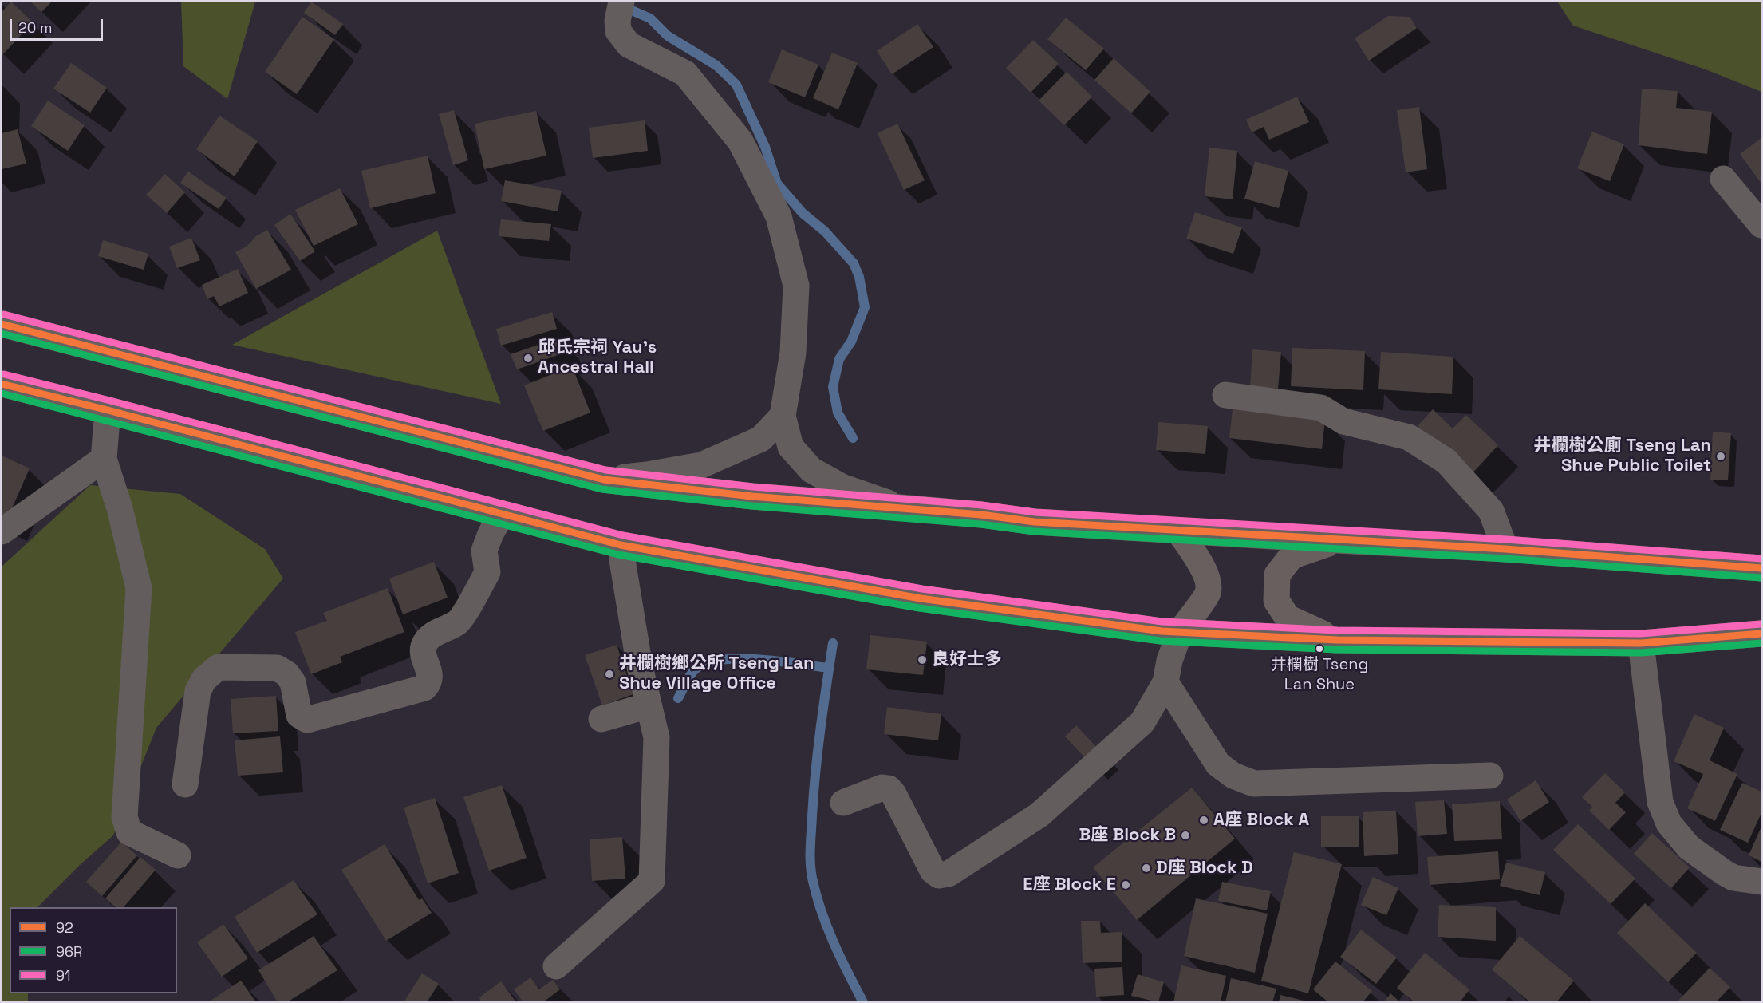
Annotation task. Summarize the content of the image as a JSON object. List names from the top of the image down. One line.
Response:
{"places":["邱氏宗祠 Yau's Ancestral Hall","井欄樹公廁 Tseng Lan Shue Public Toilet","井欄樹 Tseng Lan Shue","良好士多","井欄樹鄉公所 Tseng Lan Shue Village Office","A座 Block A","B座 Block B","D座 Block D","E座 Block E"],"lines":["transit line 91","transit line 92","transit line 96R"],"legend":["92","96R","91"],"scale_bar":"20 m"}
